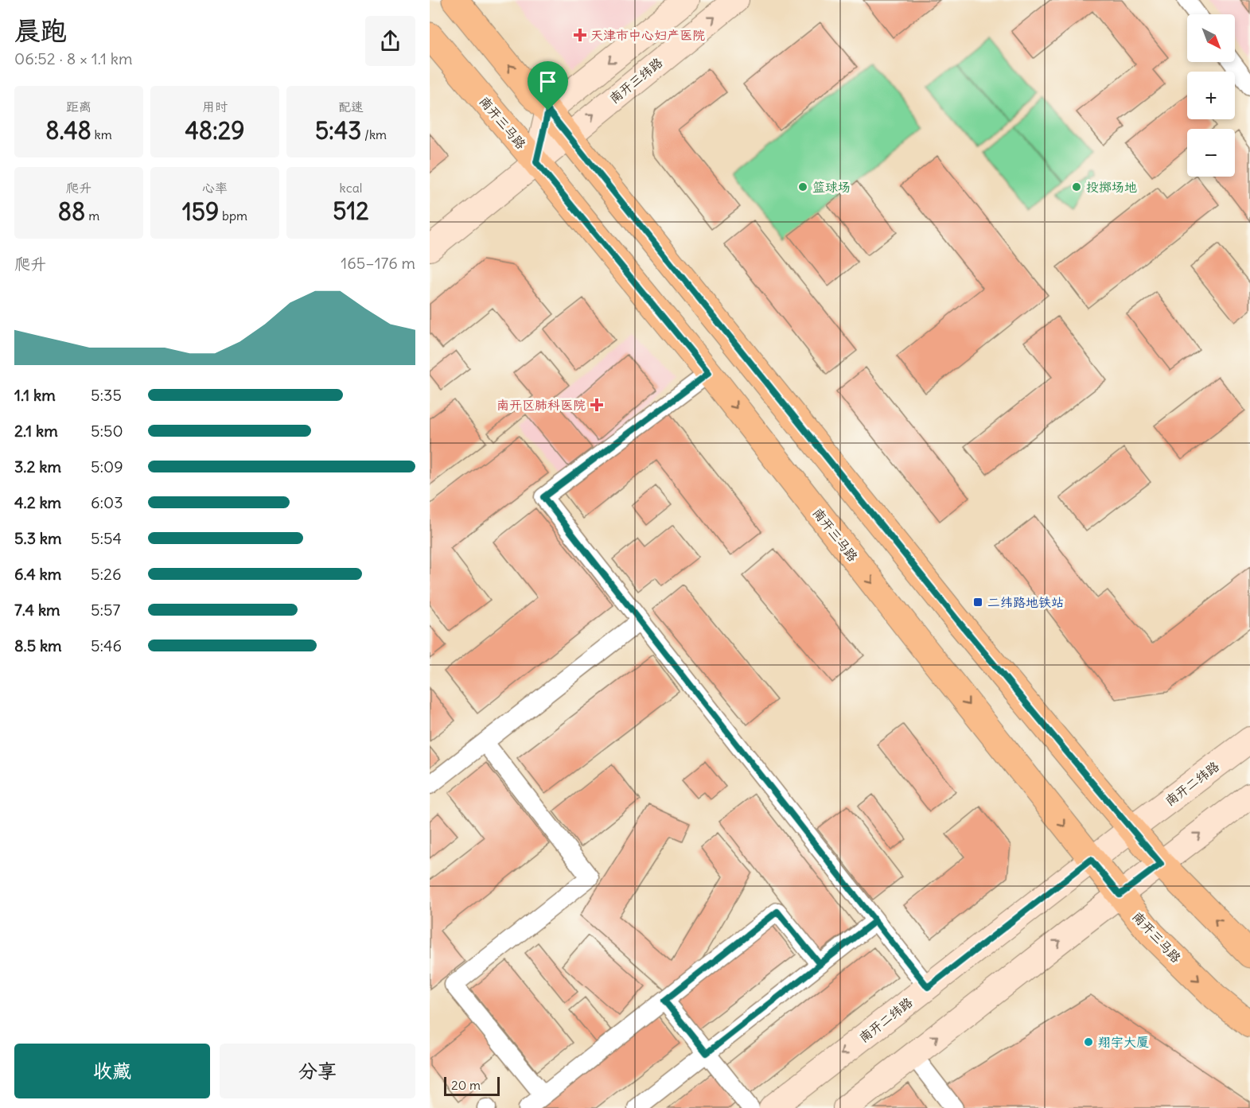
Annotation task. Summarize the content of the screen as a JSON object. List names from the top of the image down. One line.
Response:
{"streets":{"main road":["南开三纬路","南开三马路","南开二纬路"]},"crossings":[["南开三纬路","南开三马路"],["南开三马路","南开二纬路"]],"places":{"health":["天津市中心妇产医院","南开区肺科医院"],"other":["篮球场","投掷场地","翔宇大厦"],"transit":["二纬路地铁站"]},"scale_bar":"20 m","north":"bottom right","page":{"heading":["晨跑","06:52 · 8 × 1.1 km"],"map_buttons":["+","−"],"stats":[["距离","8.48 km"],["用时","48:29"],["配速","5:43 /km"],["爬升","88 m"],["心率","159 bpm"],["kcal","512"]],"chart":["爬升","165–176 m"],"list":[{"name":"1.1 km","note":"5:35"},{"name":"2.1 km","note":"5:50"},{"name":"3.2 km","note":"5:09"},{"name":"4.2 km","note":"6:03"},{"name":"5.3 km","note":"5:54"},{"name":"6.4 km","note":"5:26"},{"name":"7.4 km","note":"5:57"},{"name":"8.5 km","note":"5:46"}],"buttons":["收藏","分享"],"scale":"20 m"}}
